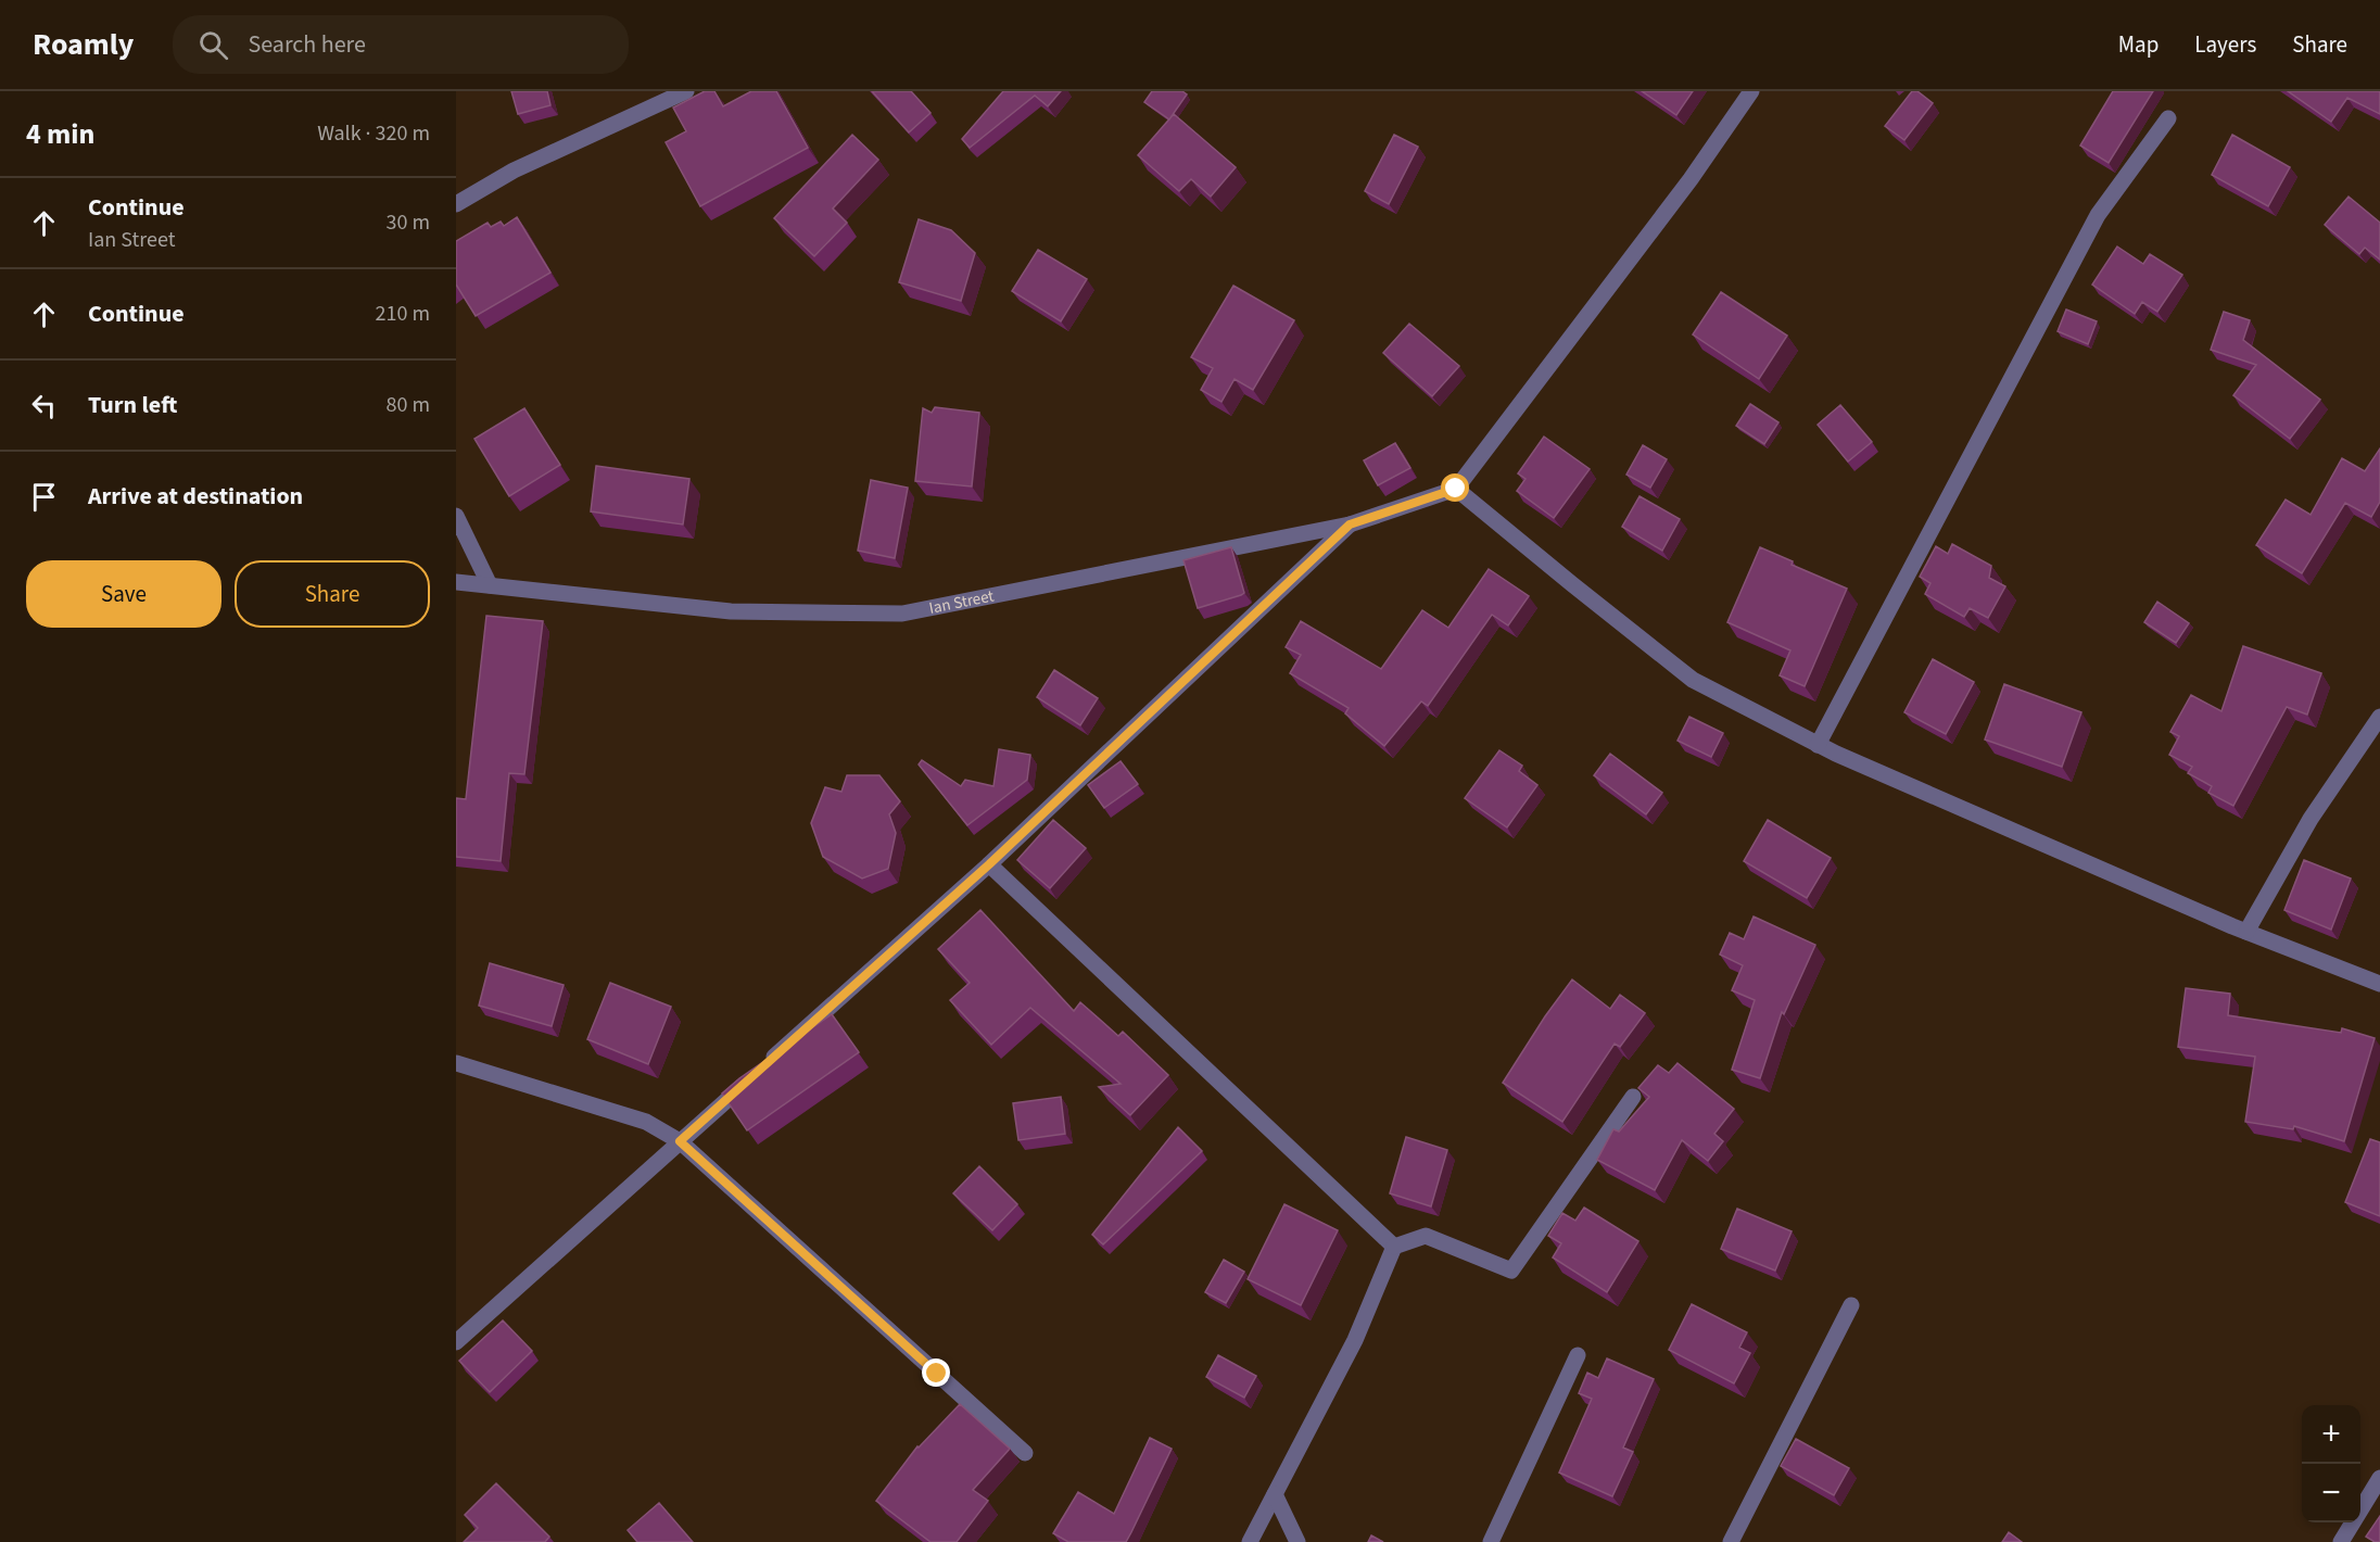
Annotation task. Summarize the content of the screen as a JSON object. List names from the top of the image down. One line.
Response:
{"streets":{"street":["Ian Street"]},"page":{"header":"Roamly","search":"Search here","nav":["Map","Layers","Share"],"heading":["4 min","Walk · 320 m"],"list":[["Continue","Ian Street","30 m"],["Continue","210 m"],["Turn left","80 m"],"Arrive at destination"],"buttons":["Save","Share"],"map_buttons":["+","−"]}}
